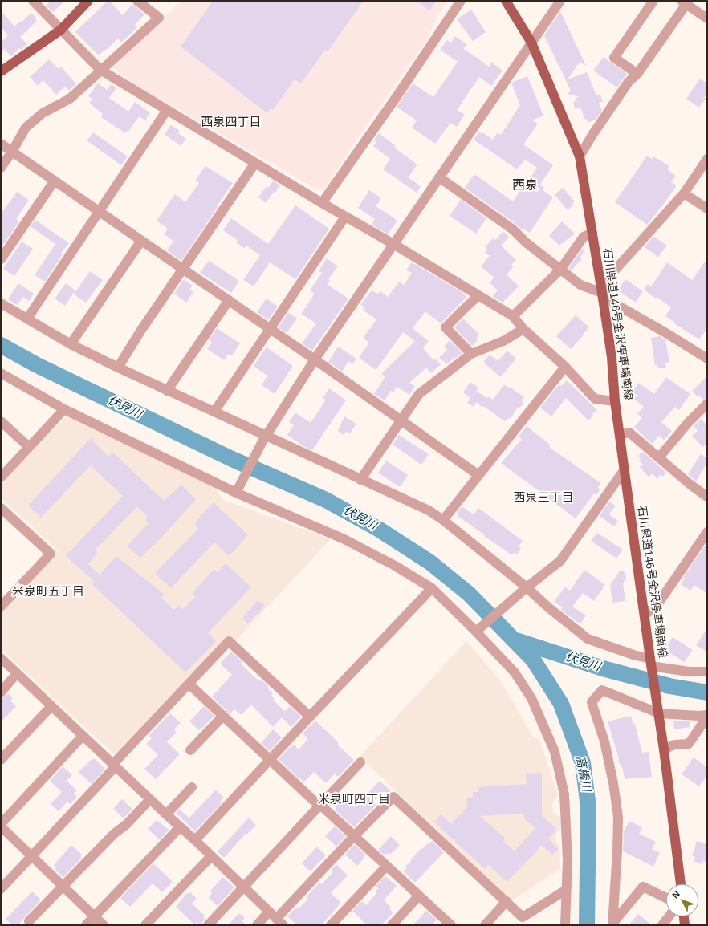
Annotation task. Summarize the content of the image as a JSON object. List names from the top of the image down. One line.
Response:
{"streets":{"main road":["石川県道146号金沢停車場南線"]},"districts":["西泉四丁目","西泉","西泉三丁目","米泉町五丁目","米泉町四丁目"],"water":["伏見川","高橋川"],"north":"top left"}
